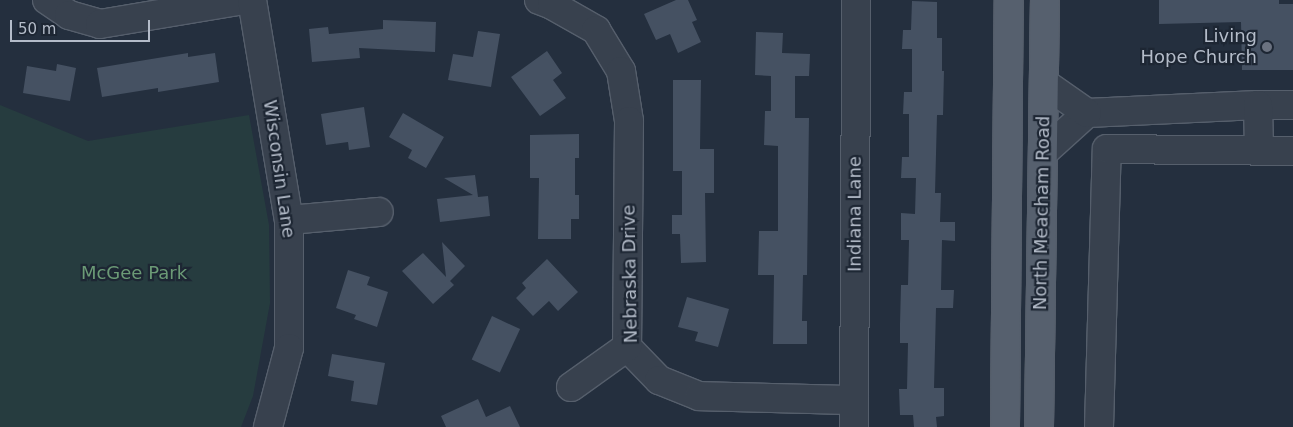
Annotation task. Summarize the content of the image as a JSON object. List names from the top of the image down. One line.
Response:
{"streets":{"main road":["North Meacham Road"],"street":["Wisconsin Lane","Indiana Lane","Nebraska Drive"]},"crossings":[["Indiana Lane","Nebraska Drive"]],"parks":["McGee Park"],"places":["Living Hope Church"],"scale_bar":"50 m"}
